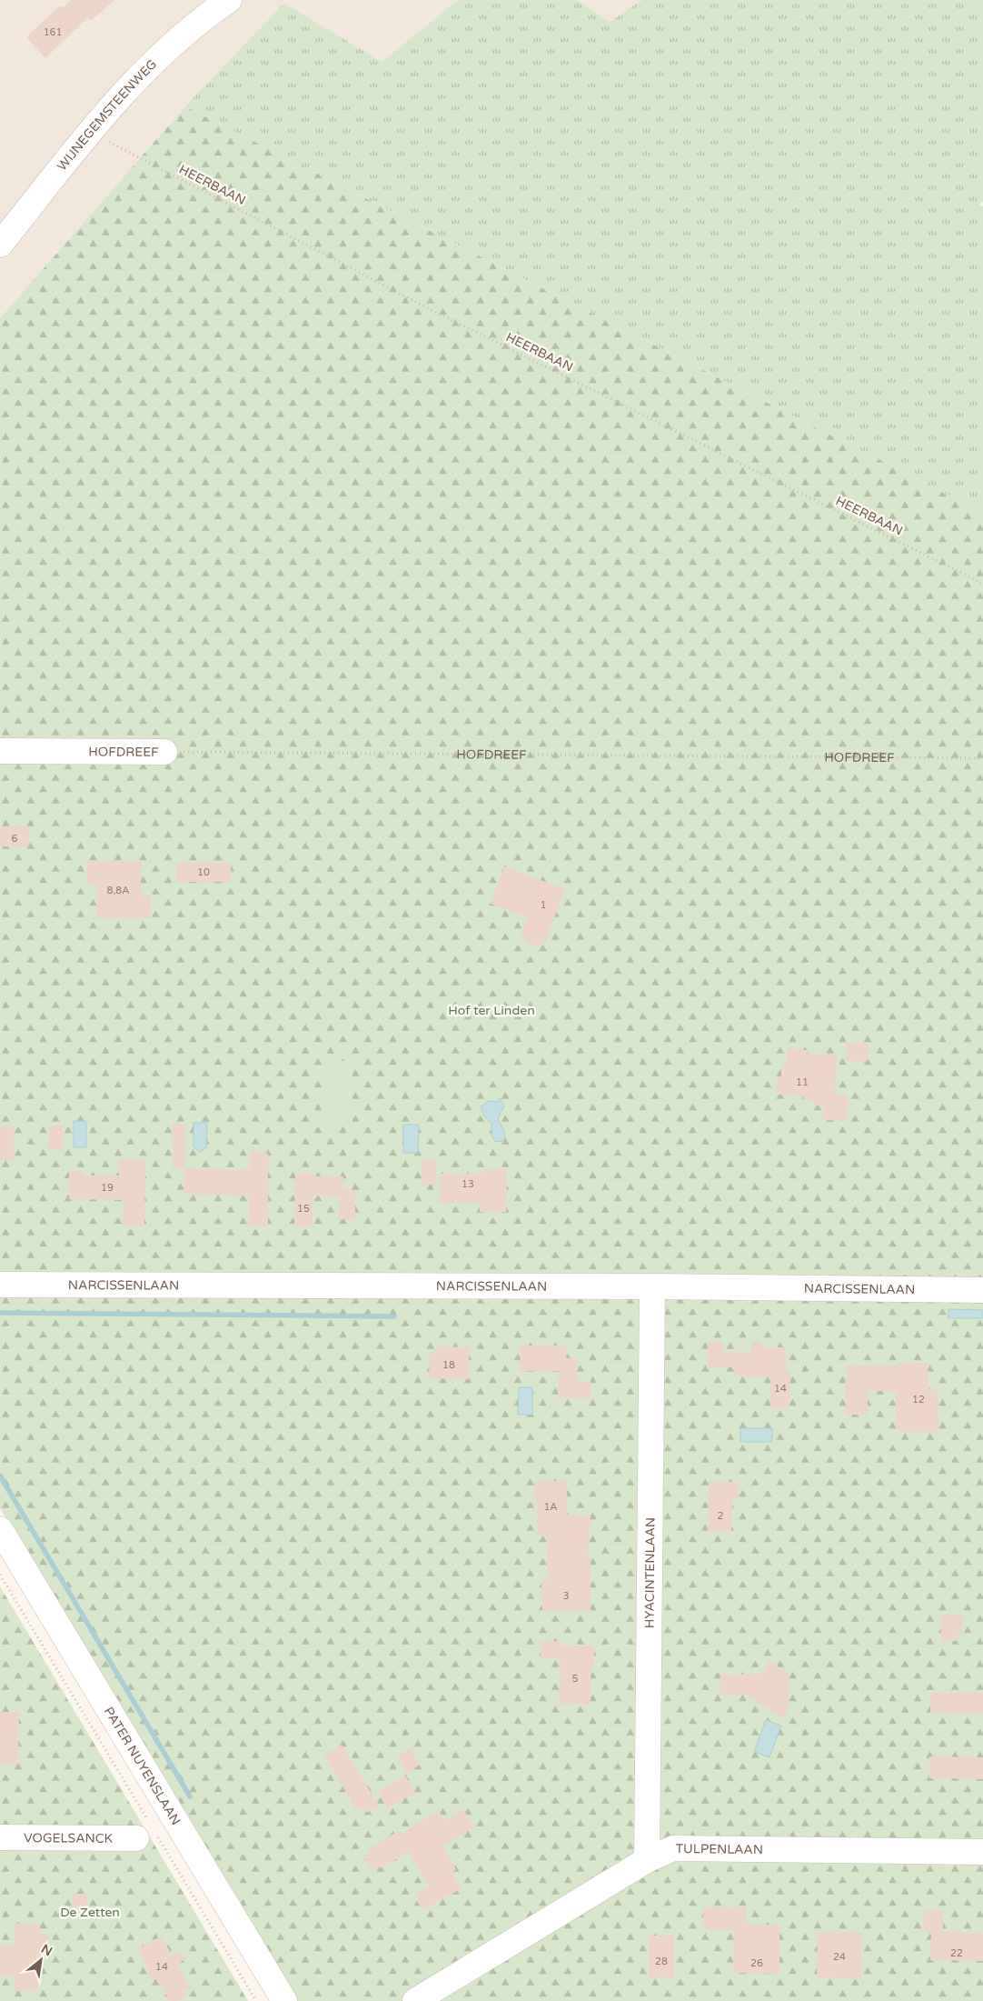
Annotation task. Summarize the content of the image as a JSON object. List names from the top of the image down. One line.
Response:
{"streets":{"street":["WIJNEGEMSTEENWEG","HOFDREEF","NARCISSENLAAN","HYACINTENLAAN","PATER NUYENSLAAN","VOGELSANCK","TULPENLAAN"],"path":["HEERBAAN"]},"crossings":[["WIJNEGEMSTEENWEG","HEERBAAN"],["NARCISSENLAAN","HYACINTENLAAN"],["HYACINTENLAAN","TULPENLAAN"]],"parks":["Hof ter Linden","De Zetten"],"house_numbers":["161","6","10","8,8A","1","11","13","19","15","18","14","12","1A","2","3","5","22","24","28","26","14"],"north":"top right"}
